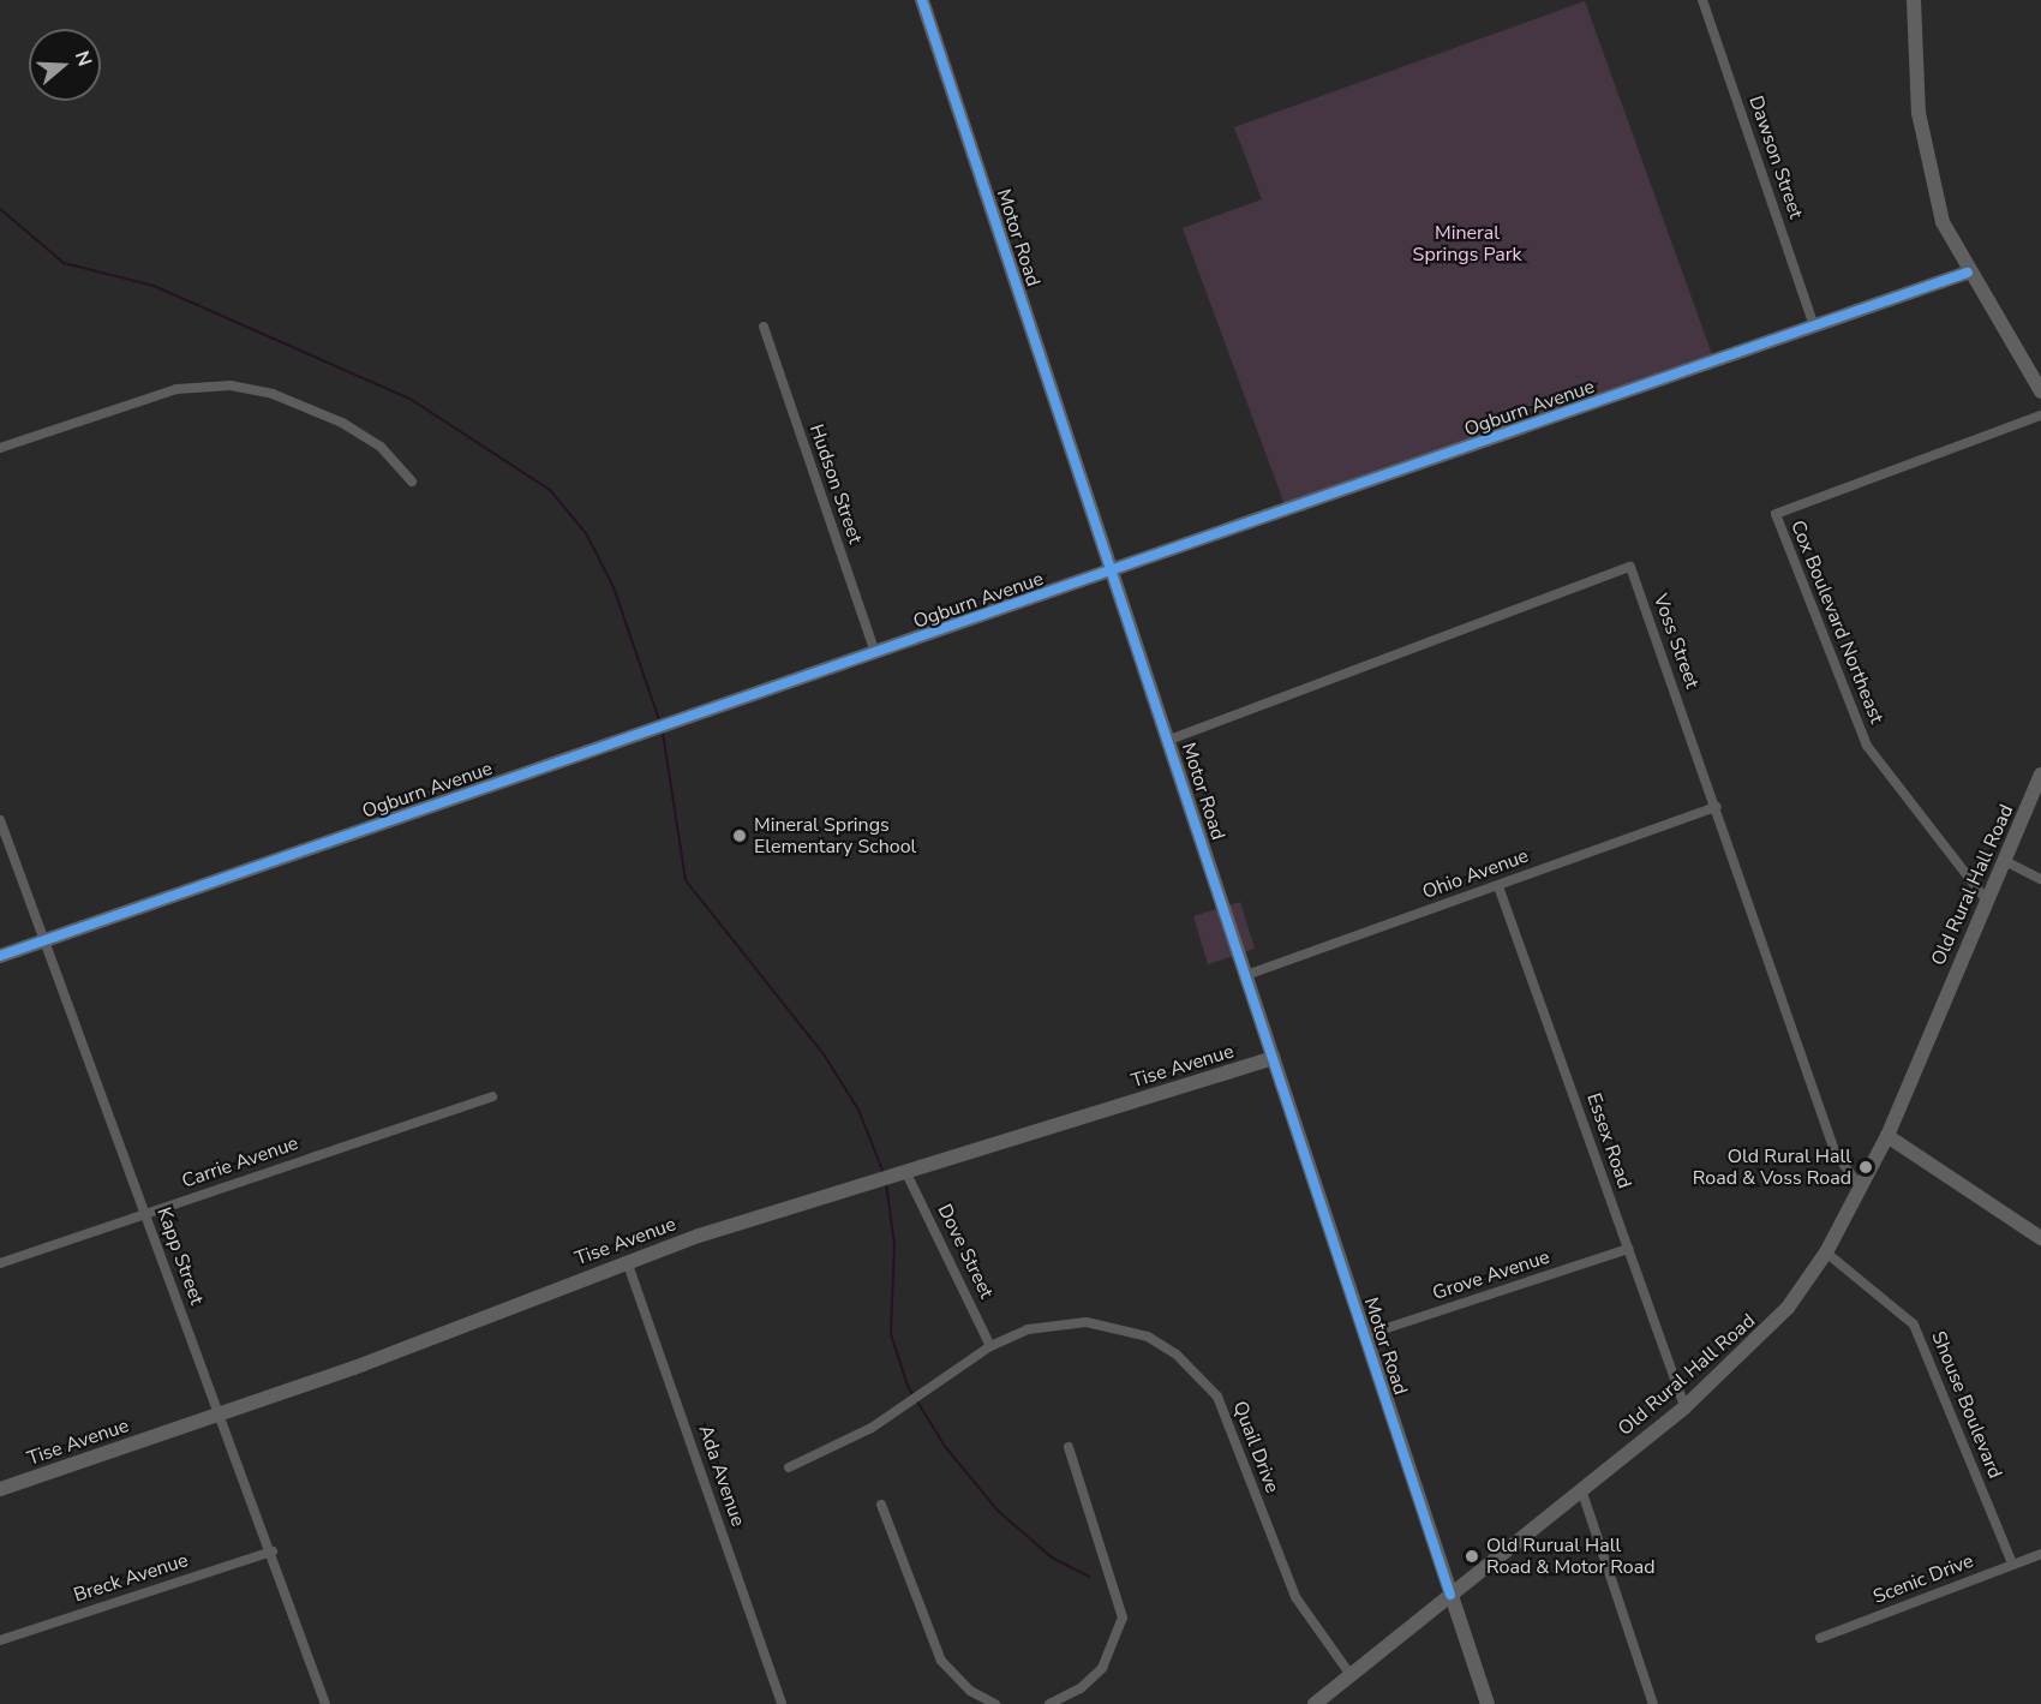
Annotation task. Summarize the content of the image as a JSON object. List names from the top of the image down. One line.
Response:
{"streets":{"street":["Dawson Street","Motor Road","Ogburn Avenue","Hudson Street","Cox Boulevard Northeast","Voss Street","Ohio Avenue","Old Rural Hall Road","Tise Avenue","Essex Road","Carrie Avenue","Dove Street","Kapp Street","Grove Avenue","Shouse Boulevard","Quail Drive","Ada Avenue","Breck Avenue","Scenic Drive"]},"crossings":[["Dawson Street","Ogburn Avenue"],["Motor Road","Ogburn Avenue"],["Motor Road","Voss Street"],["Motor Road","Ohio Avenue"],["Motor Road","Old Rural Hall Road"],["Motor Road","Tise Avenue"],["Motor Road","Grove Avenue"],["Ogburn Avenue","Hudson Street"],["Ogburn Avenue","Kapp Street"],["Cox Boulevard Northeast","Old Rural Hall Road"],["Voss Street","Ohio Avenue"],["Voss Street","Old Rural Hall Road"],["Ohio Avenue","Essex Road"],["Old Rural Hall Road","Essex Road"],["Old Rural Hall Road","Shouse Boulevard"],["Old Rural Hall Road","Quail Drive"],["Tise Avenue","Dove Street"],["Tise Avenue","Kapp Street"],["Tise Avenue","Ada Avenue"],["Essex Road","Grove Avenue"],["Carrie Avenue","Kapp Street"],["Dove Street","Quail Drive"],["Kapp Street","Breck Avenue"],["Shouse Boulevard","Scenic Drive"]],"parks":["Mineral Springs Park"],"places":["Mineral Springs Elementary School","Old Rural Hall Road & Voss Road","Old Rurual Hall Road & Motor Road"],"north":"right"}
